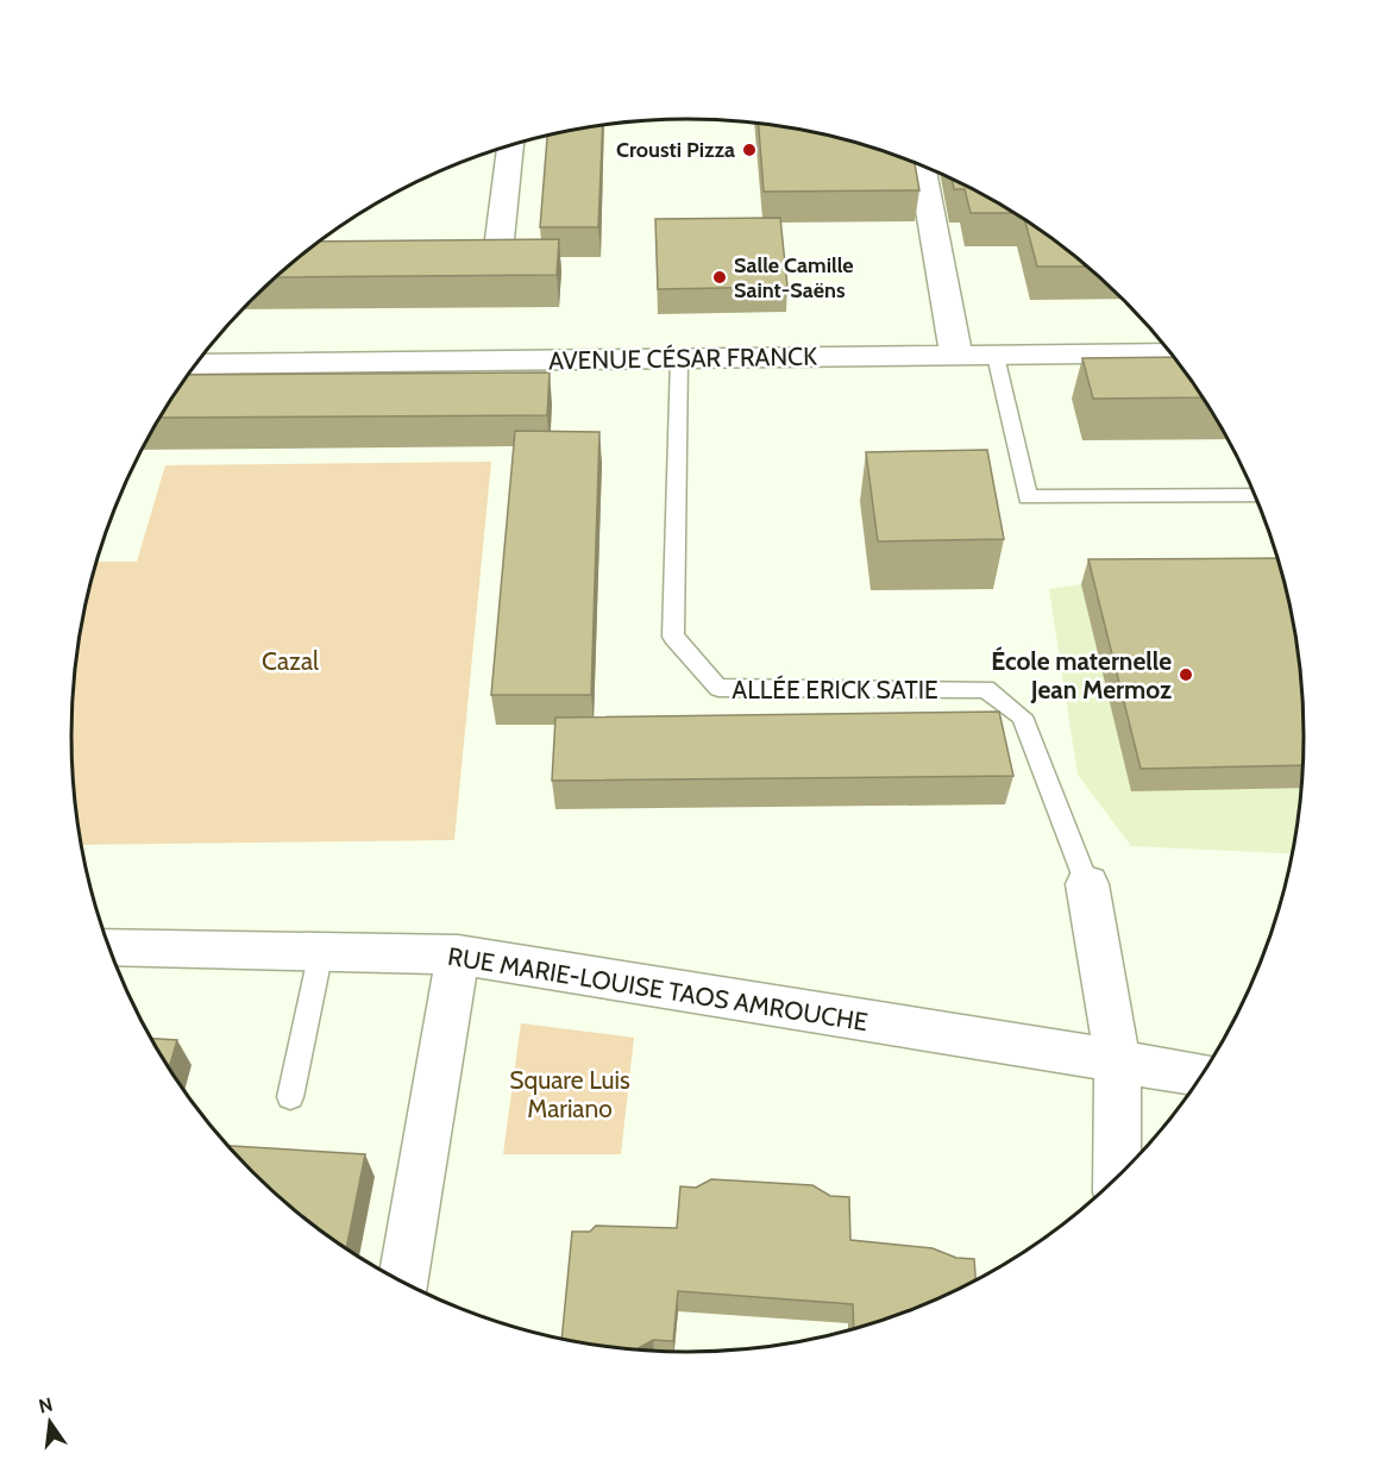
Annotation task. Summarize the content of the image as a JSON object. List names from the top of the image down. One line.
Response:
{"streets":{"street":["AVENUE CÉSAR FRANCK","RUE MARIE-LOUISE TAOS AMROUCHE"],"lane":["ALLÉE ERICK SATIE"]},"crossings":[["AVENUE CÉSAR FRANCK","ALLÉE ERICK SATIE"]],"parks":["Cazal","Square Luis Mariano"],"places":["Crousti Pizza","Salle Camille Saint-Saëns","École maternelle Jean Mermoz"],"north":"top"}
